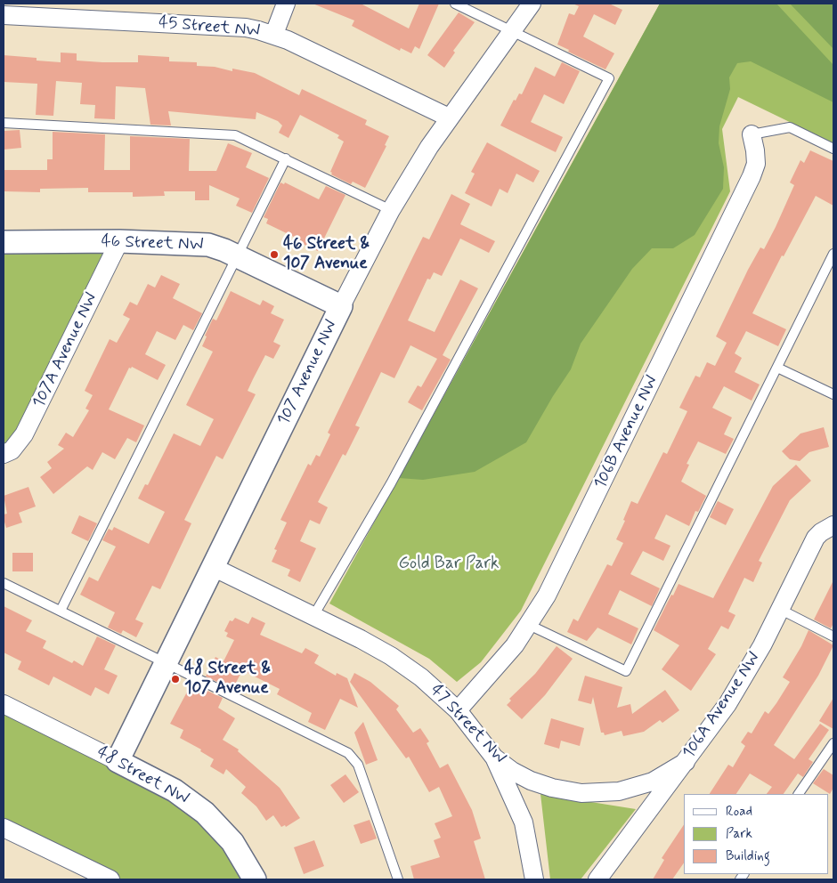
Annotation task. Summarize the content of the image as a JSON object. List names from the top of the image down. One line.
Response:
{"streets":{"street":["45 Street NW","46 Street NW","107A Avenue NW","107 Avenue NW","106B Avenue NW","106A Avenue NW","47 Street NW","48 Street NW"]},"crossings":[["45 Street NW","107 Avenue NW"],["46 Street NW","107A Avenue NW"],["46 Street NW","107 Avenue NW"],["107 Avenue NW","47 Street NW"],["107 Avenue NW","48 Street NW"],["106B Avenue NW","47 Street NW"],["106A Avenue NW","47 Street NW"]],"parks":["Gold Bar Park"],"places":["46 Street & 107 Avenue","48 Street & 107 Avenue"],"legend":["Road","Park","Building"]}
